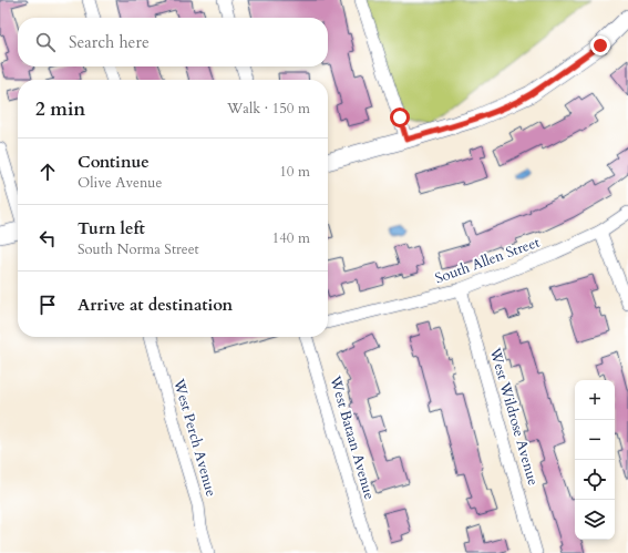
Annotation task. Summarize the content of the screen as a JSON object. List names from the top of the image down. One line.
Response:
{"streets":{"street":["South Allen Street","West Wildrose Avenue","West Perch Avenue","West Bataan Avenue"]},"crossings":[["South Allen Street","West Wildrose Avenue"]],"page":{"search":"Search here","heading":["2 min","Walk · 150 m"],"list":[["Continue","Olive Avenue","10 m"],["Turn left","South Norma Street","140 m"],"Arrive at destination"],"map_buttons":["+","−"]}}
